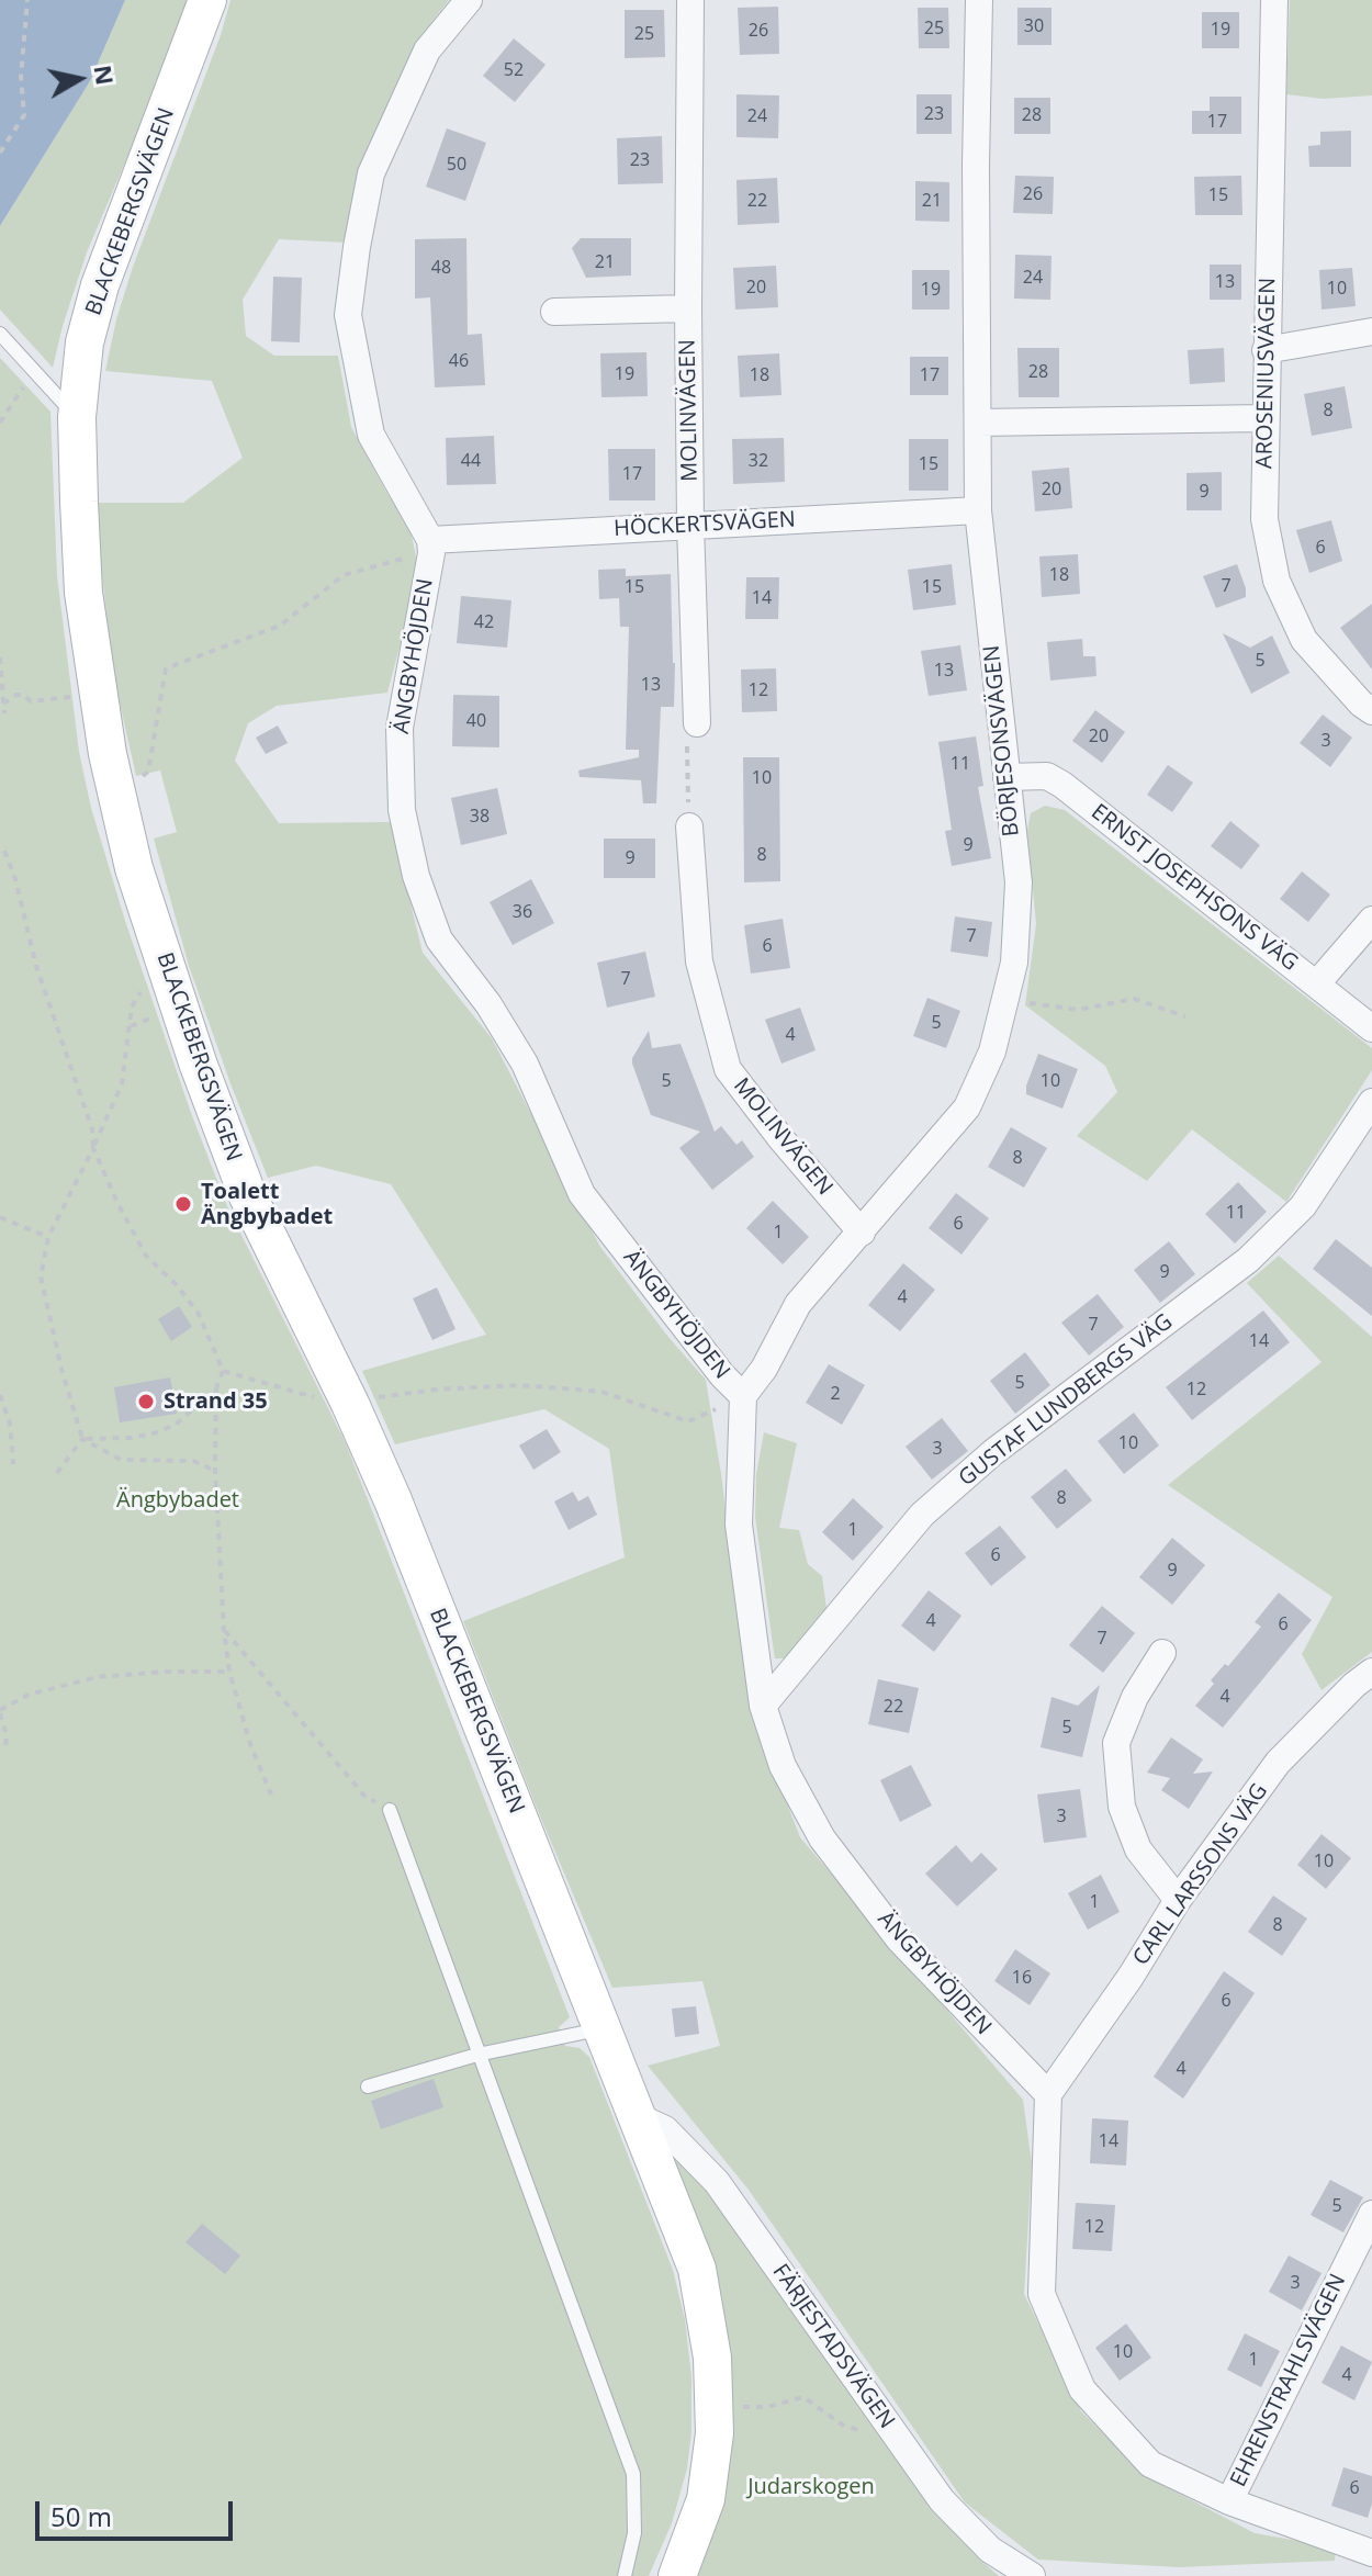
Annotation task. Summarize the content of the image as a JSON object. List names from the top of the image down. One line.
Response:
{"streets":{"street":["BLACKEBERGSVÄGEN","AROSENIUSVÄGEN","MOLINVÄGEN","HÖCKERTSVÄGEN","ÄNGBYHÖJDEN","BÖRJESONSVÄGEN","ERNST JOSEPHSONS VÄG","GUSTAF LUNDBERGS VÄG","CARL LARSSONS VÄG","FÄRJESTADSVÄGEN","EHRENSTRAHLSVÄGEN"]},"crossings":[["BLACKEBERGSVÄGEN","FÄRJESTADSVÄGEN"],["MOLINVÄGEN","HÖCKERTSVÄGEN"],["MOLINVÄGEN","BÖRJESONSVÄGEN"],["HÖCKERTSVÄGEN","ÄNGBYHÖJDEN"],["HÖCKERTSVÄGEN","BÖRJESONSVÄGEN"],["ÄNGBYHÖJDEN","BÖRJESONSVÄGEN"],["ÄNGBYHÖJDEN","GUSTAF LUNDBERGS VÄG"],["ÄNGBYHÖJDEN","CARL LARSSONS VÄG"],["BÖRJESONSVÄGEN","ERNST JOSEPHSONS VÄG"]],"parks":["Ängbybadet","Judarskogen"],"places":["Toalett Ängbybadet","Strand 35"],"house_numbers":["30","25","19","26","25","52","23","28","24","17","23","50","26","15","22","21","21","48","24","13","20","10","19","46","28","19","18","17","8","44","32","15","17","20","9","6","18","7","15","15","14","42","5","13","13","12","40","20","3","11","10","38","9","8","9","36","7","6","7","5","4","5","10","8","11","6","1","9","4","7","14","5","12","2","10","3","8","1","6","9","4","6","7","4","22","5","3","10","1","8","16","6","4","14","5","12","3","10","1","4","6"],"scale_bar":"50 m","north":"right"}
